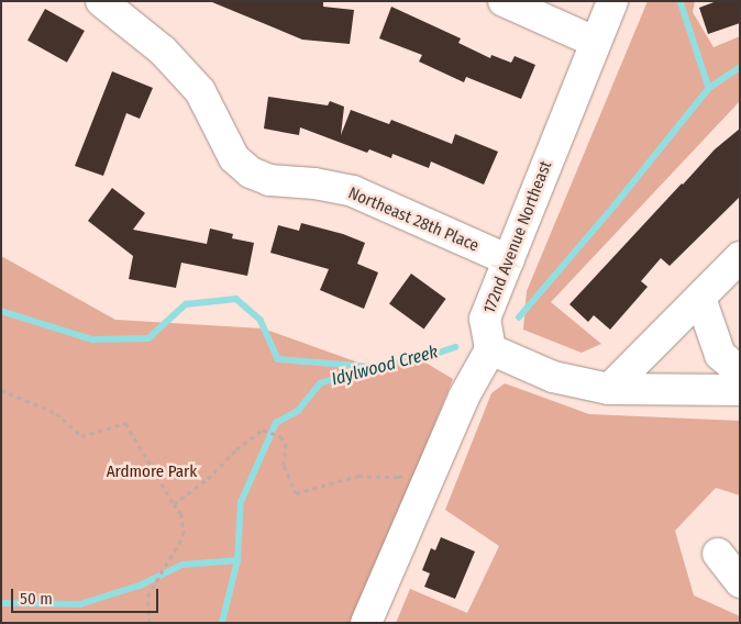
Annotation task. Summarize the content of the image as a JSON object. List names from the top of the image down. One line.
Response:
{"streets":{"street":["Northeast 28th Place","172nd Avenue Northeast"]},"crossings":[["Northeast 28th Place","172nd Avenue Northeast"]],"water":["Idylwood Creek"],"parks":["Ardmore Park"],"scale_bar":"50 m"}
